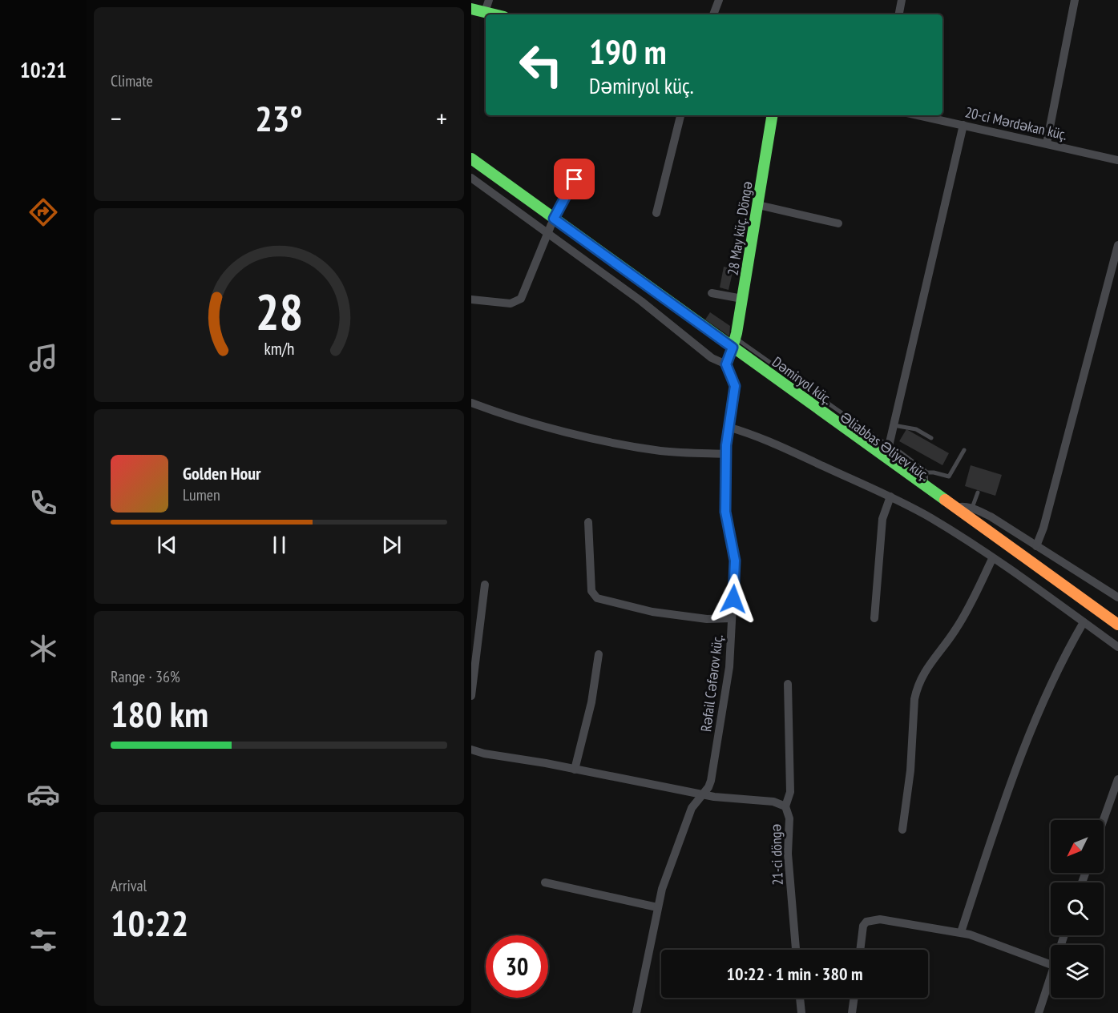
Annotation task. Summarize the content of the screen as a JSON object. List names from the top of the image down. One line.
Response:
{"streets":{"main road":["28 May küç. Döngə","Dəmiryol küç.","Əliabbas Əliyev küç."],"street":["20-ci Mərdəkan küç.","Rəfail Cəfərov küç.","21-ci döngə"]},"crossings":[["28 May küç. Döngə","Dəmiryol küç."],["28 May küç. Döngə","Əliabbas Əliyev küç."],["Dəmiryol küç.","Əliabbas Əliyev küç."],["Rəfail Cəfərov küç.","21-ci döngə"]],"north":"bottom left","page":{"tabs":"10:21","tile":["Climate",["Range · 36%","180 km"],["Arrival","10:22"]],"turn":["190 m","Dəmiryol küç."],"heat":["−","23°","+"],"song":["Golden Hour","Lumen"],"limit":"30","trip":"10:22 · 1 min · 380 m","gauge":["28","km/h"]}}
